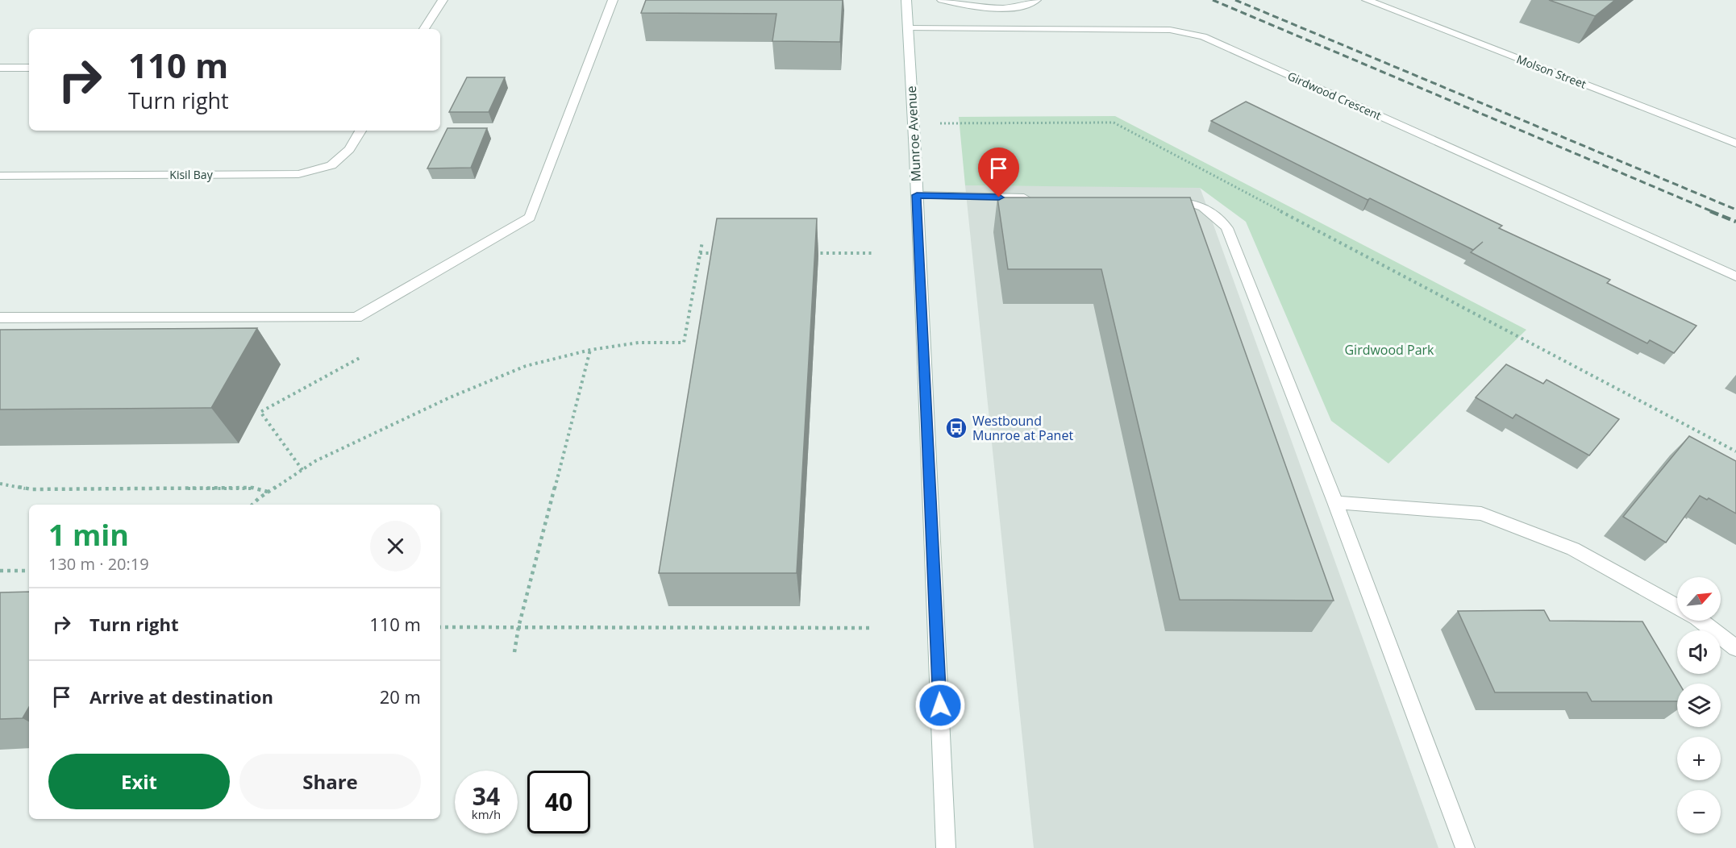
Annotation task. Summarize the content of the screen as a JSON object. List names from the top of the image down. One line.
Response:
{"streets":{"street":["Molson Street","Girdwood Crescent","Munroe Avenue","Kisil Bay"]},"crossings":[["Girdwood Crescent","Munroe Avenue"]],"parks":["Girdwood Park"],"places":{"bus stop":["Westbound Munroe at Panet"]},"north":"top right","page":{"turn":["110 m","Turn right"],"heading":["1 min","130 m · 20:19"],"map_buttons":["+","−"],"list":[{"name":"Turn right","value":"110 m"},{"name":"Arrive at destination","value":"20 m"}],"buttons":["Exit","Share"],"speed":"34 km/h","limit":"40"}}
